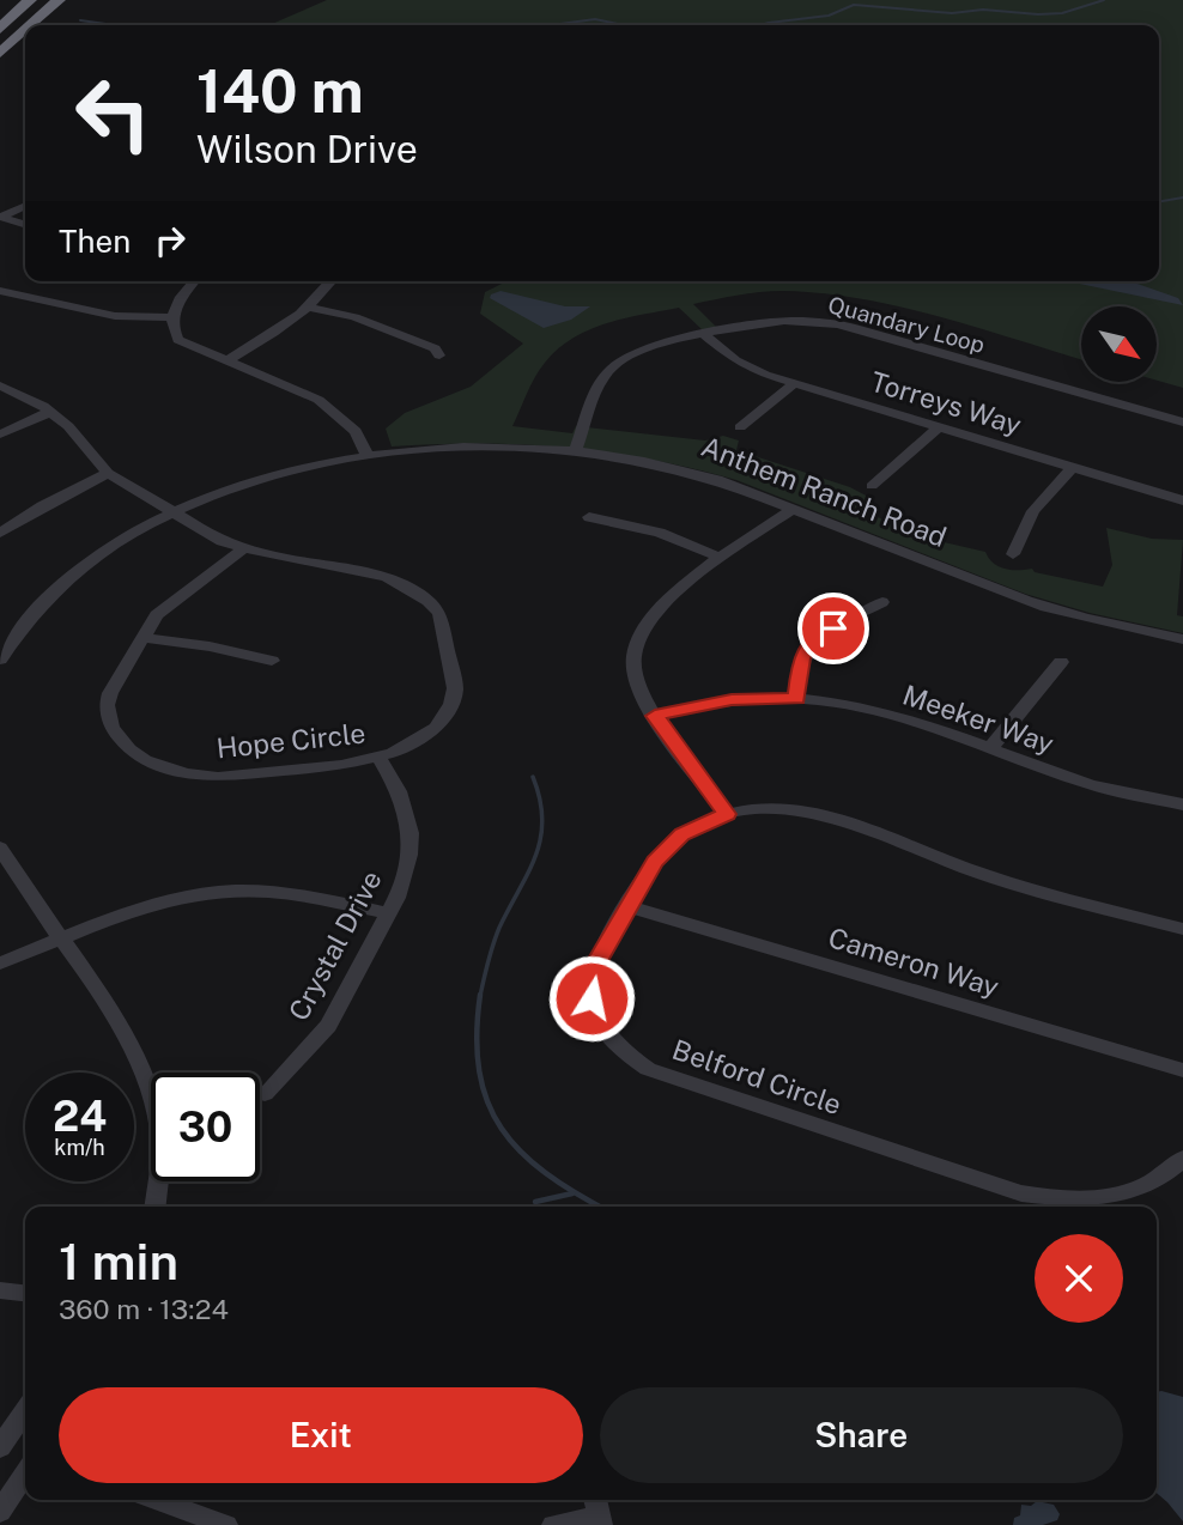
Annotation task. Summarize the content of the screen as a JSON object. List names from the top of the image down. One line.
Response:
{"streets":{"street":["Quandary Loop","Torreys Way","Anthem Ranch Road","Meeker Way","Hope Circle","Crystal Drive","Cameron Way","Belford Circle"]},"crossings":[["Quandary Loop","Torreys Way"],["Quandary Loop","Anthem Ranch Road"],["Anthem Ranch Road","Hope Circle"],["Hope Circle","Crystal Drive"],["Cameron Way","Belford Circle"]],"north":"bottom right","page":{"turn":["140 m","Wilson Drive"],"then":"Then","speed":"24 km/h","limit":"30","heading":["1 min","360 m · 13:24"],"buttons":["Exit","Share"]}}
